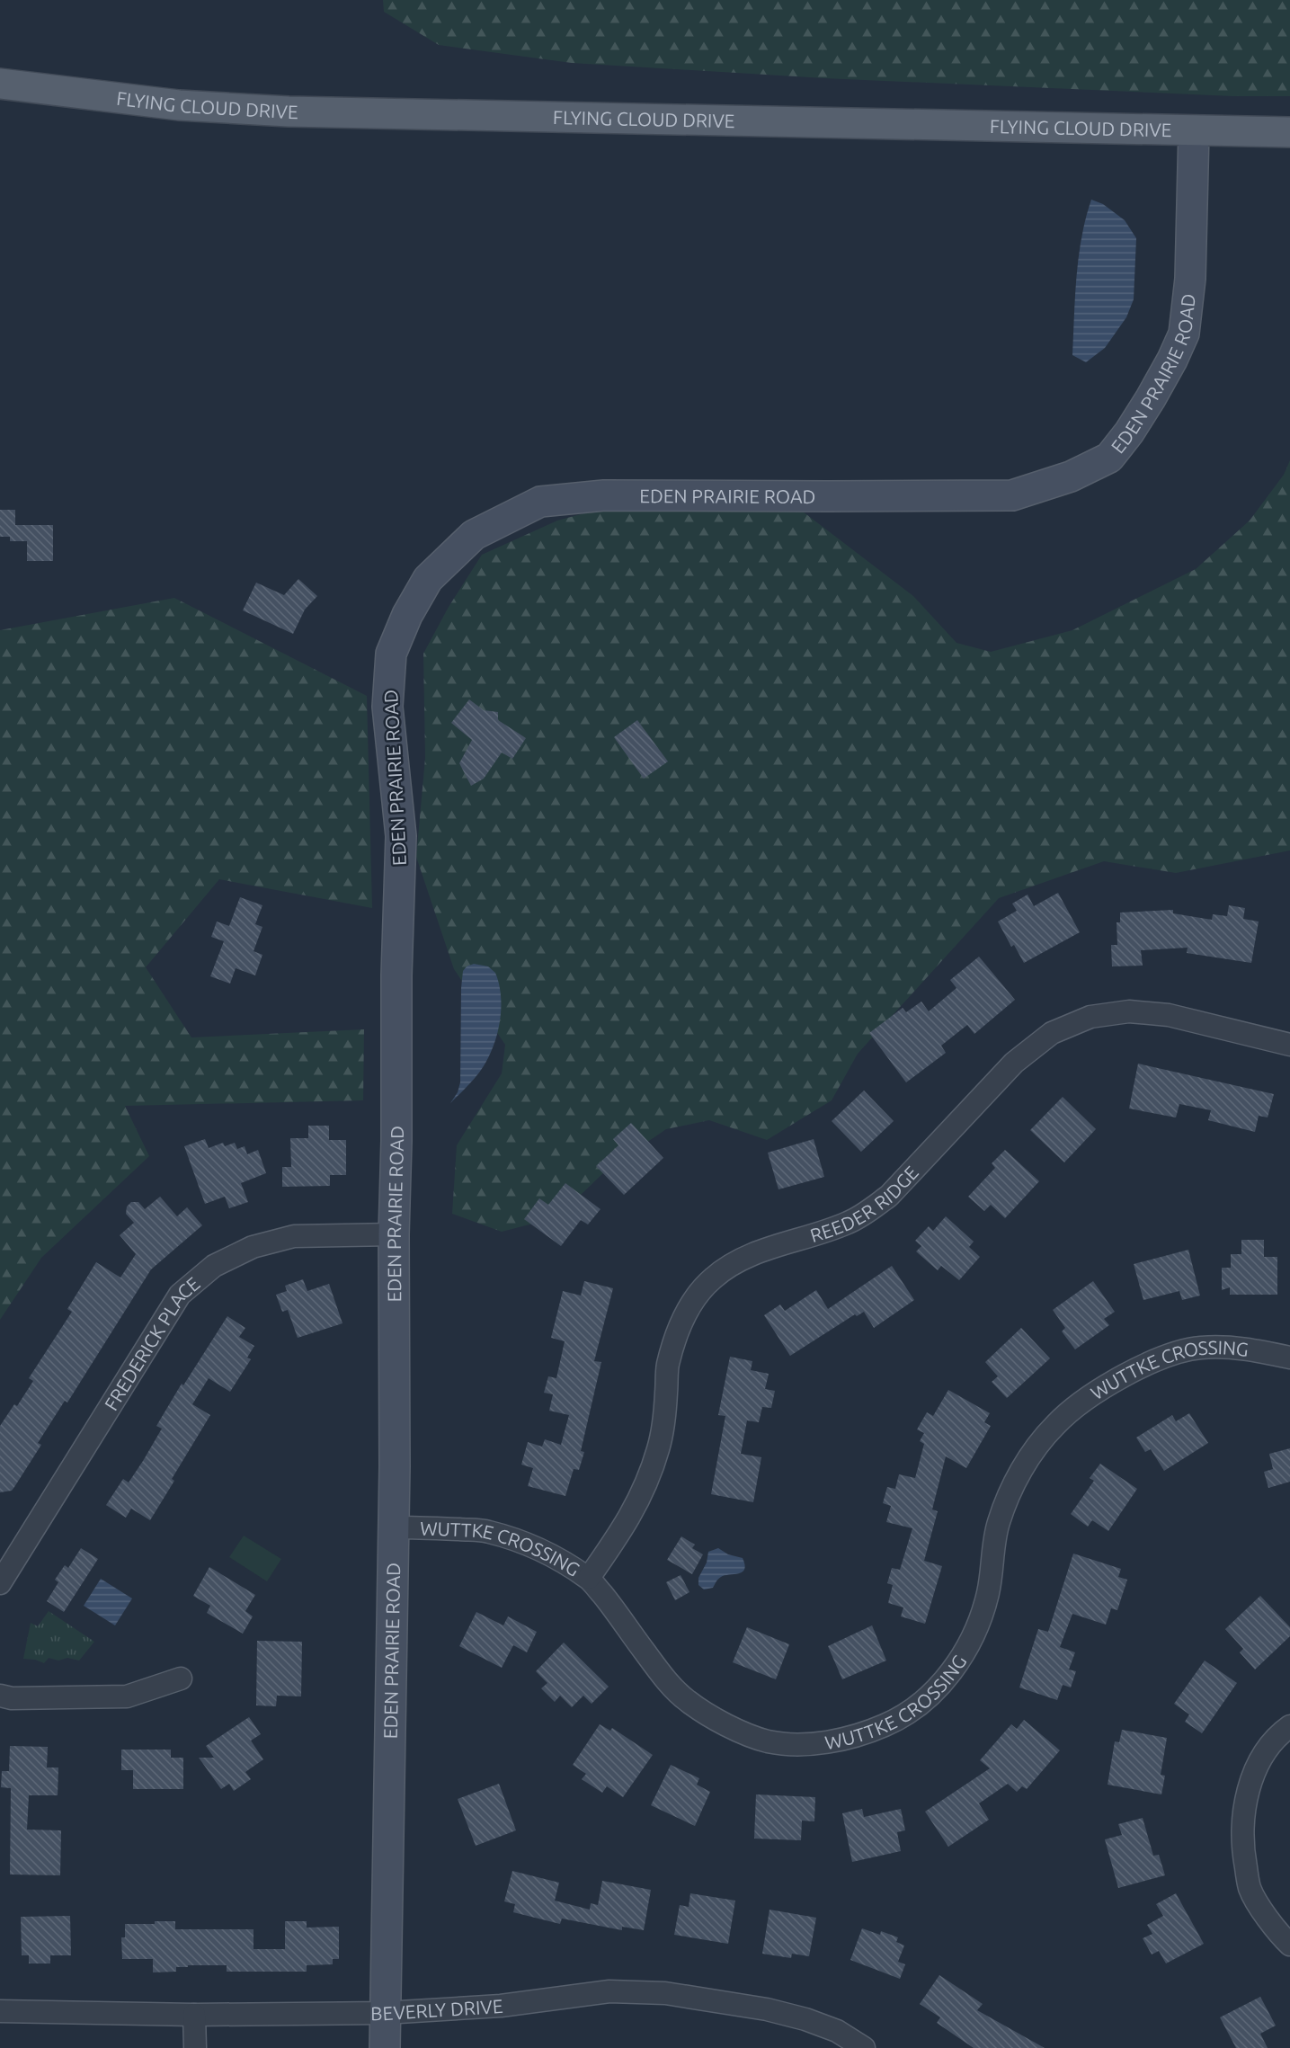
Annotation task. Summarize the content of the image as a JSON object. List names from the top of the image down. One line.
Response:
{"streets":{"main road":["FLYING CLOUD DRIVE"],"street":["EDEN PRAIRIE ROAD","REEDER RIDGE","FREDERICK PLACE","WUTTKE CROSSING","BEVERLY DRIVE"]},"crossings":[["FLYING CLOUD DRIVE","EDEN PRAIRIE ROAD"],["EDEN PRAIRIE ROAD","FREDERICK PLACE"],["EDEN PRAIRIE ROAD","WUTTKE CROSSING"],["EDEN PRAIRIE ROAD","BEVERLY DRIVE"],["REEDER RIDGE","WUTTKE CROSSING"]]}
